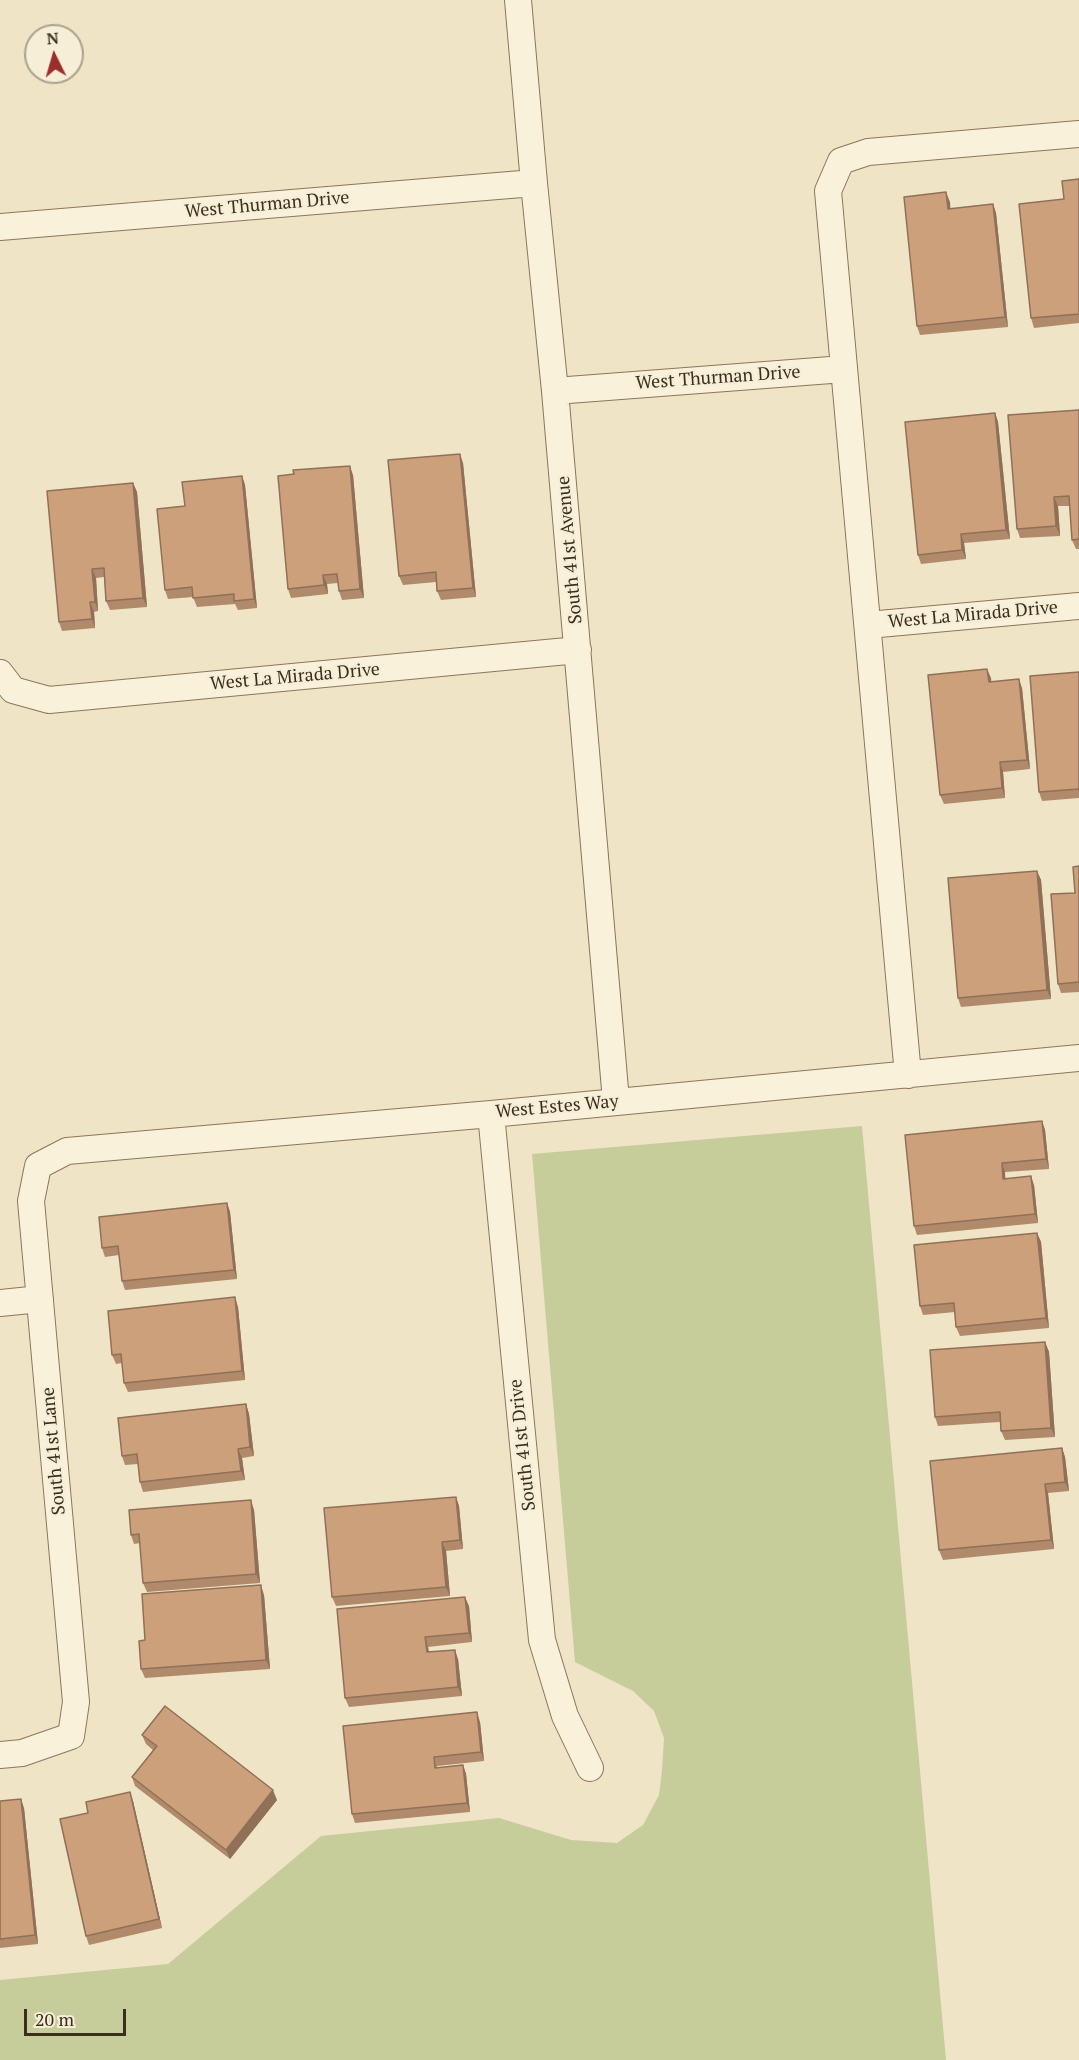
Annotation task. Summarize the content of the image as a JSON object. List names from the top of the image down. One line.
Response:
{"streets":{"street":["West Thurman Drive","South 41st Avenue","West La Mirada Drive","West Estes Way","South 41st Drive","South 41st Lane"]},"crossings":[["West Thurman Drive","South 41st Avenue"],["South 41st Avenue","West La Mirada Drive"],["South 41st Avenue","West Estes Way"],["West Estes Way","South 41st Drive"],["West Estes Way","South 41st Lane"]],"scale_bar":"20 m","north":"top"}
